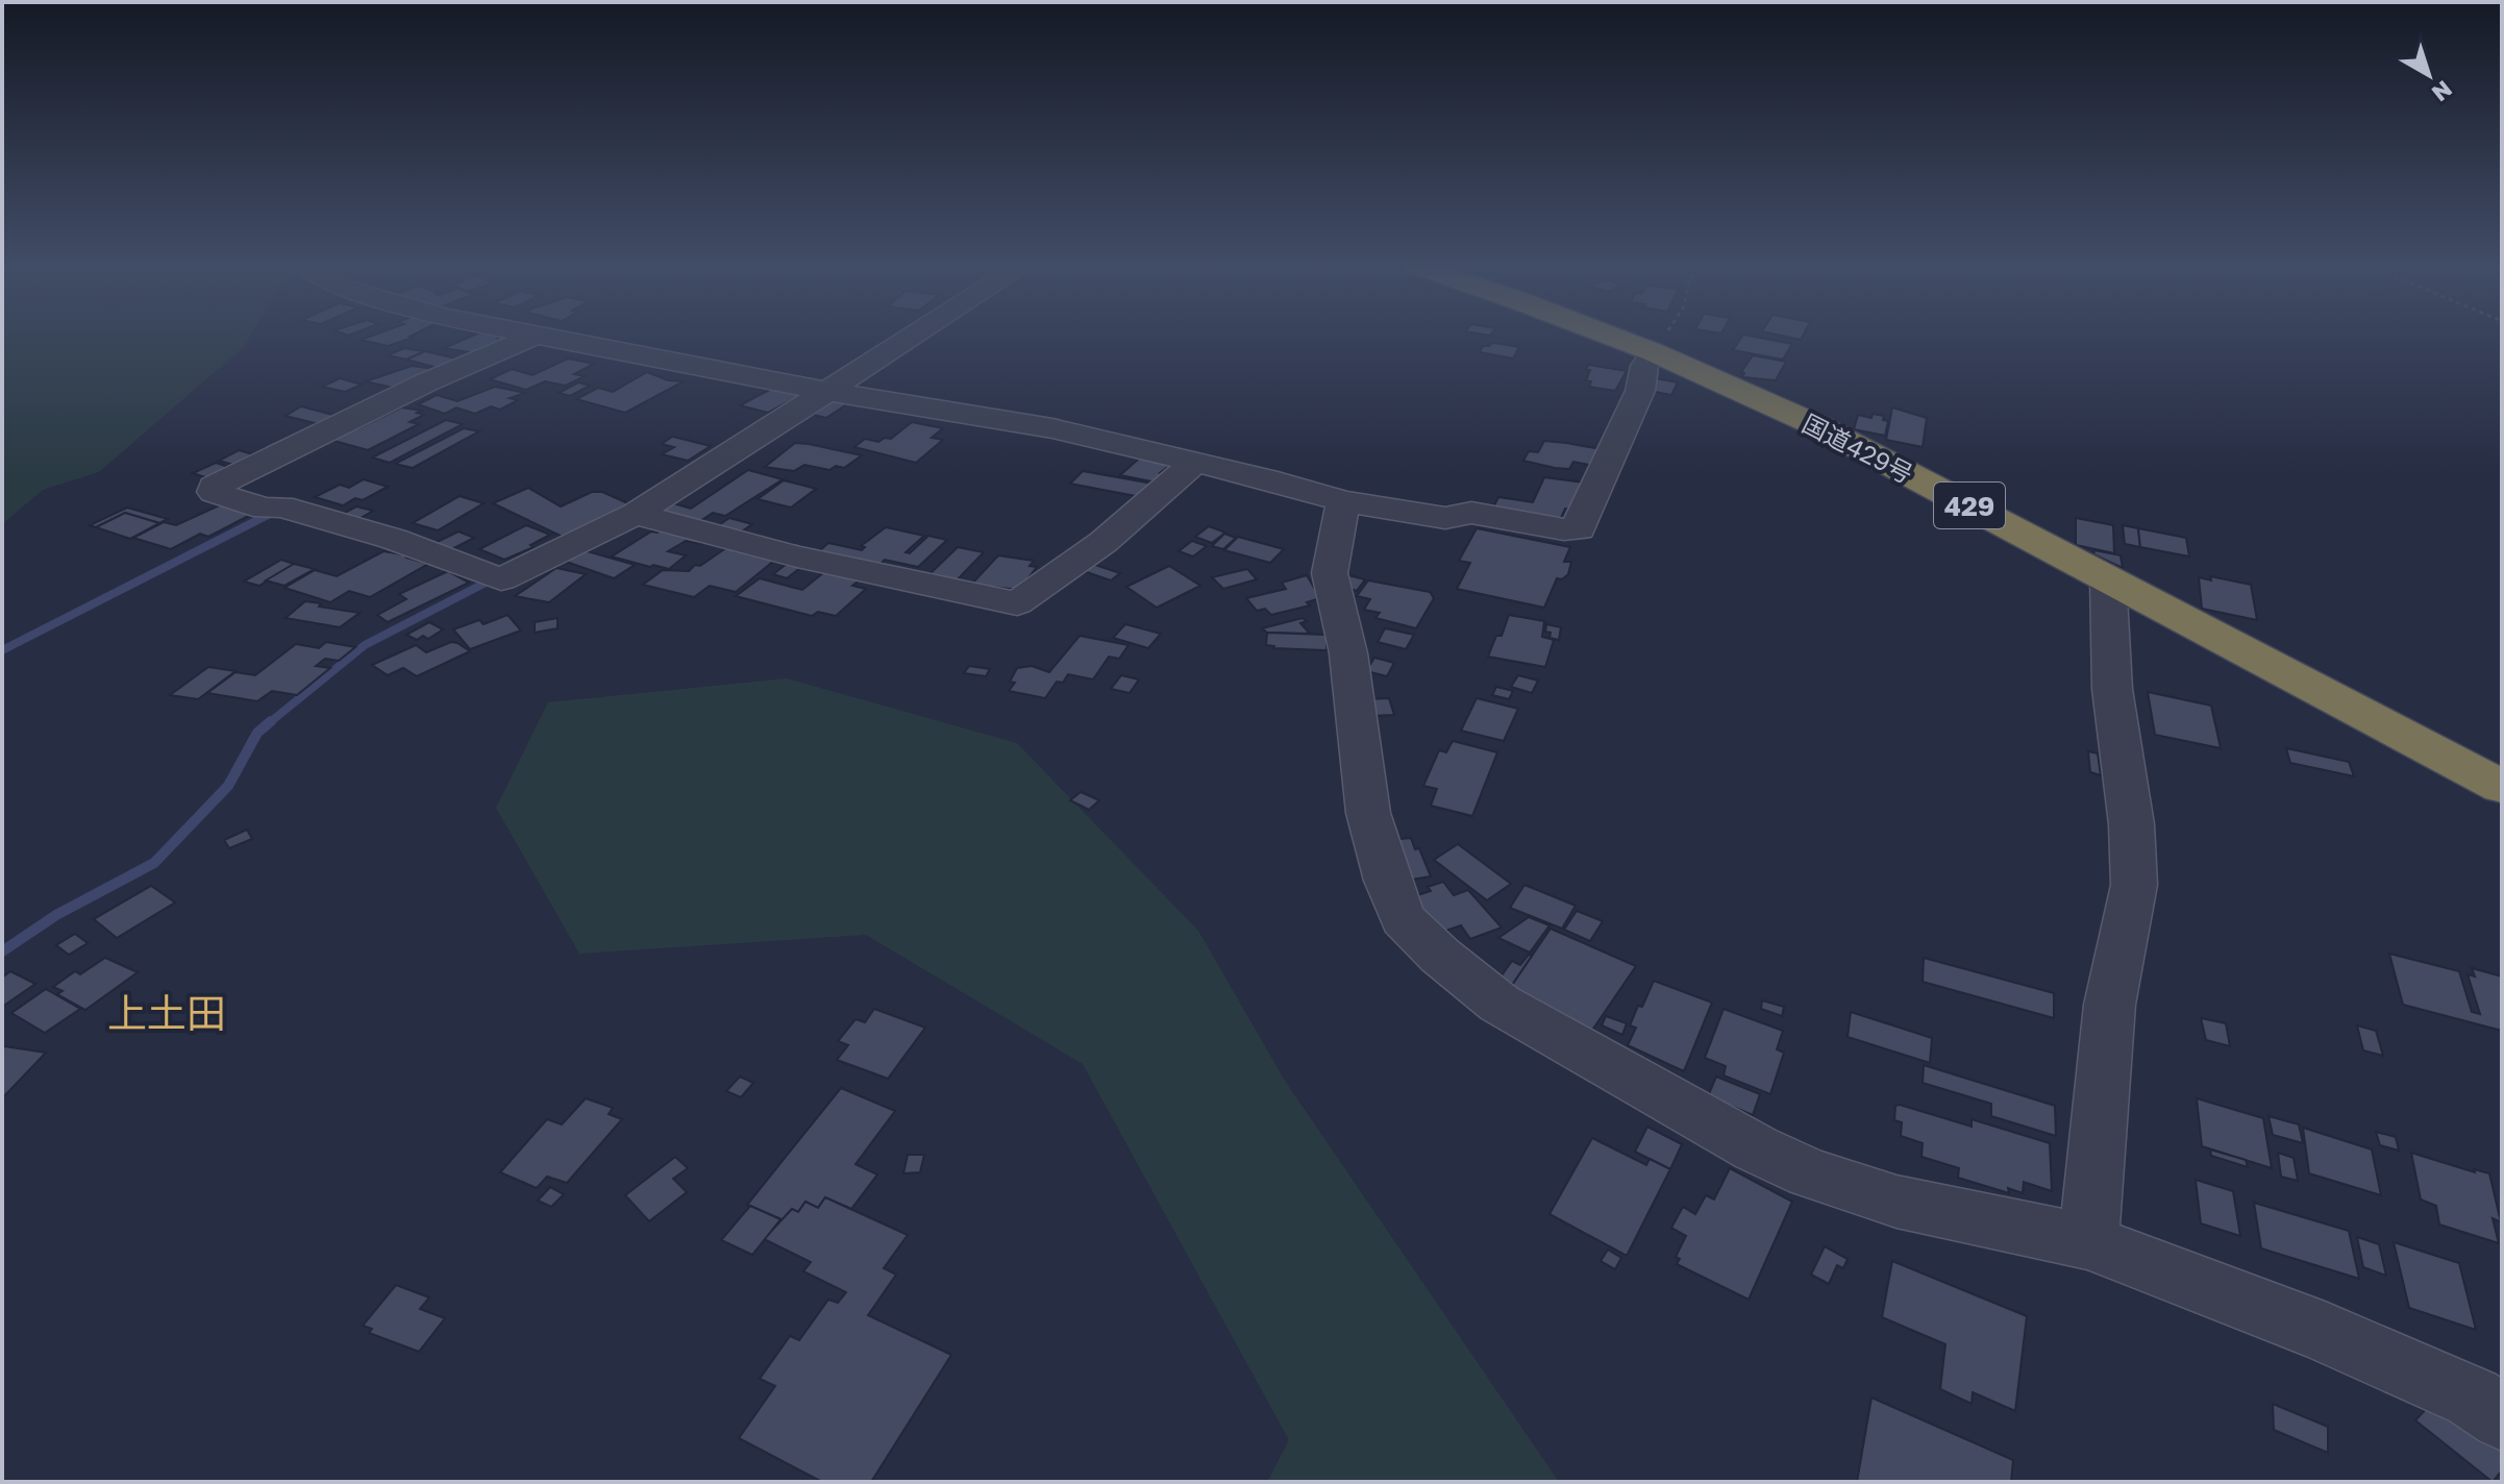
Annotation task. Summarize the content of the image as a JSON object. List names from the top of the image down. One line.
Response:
{"streets":{"highway":["国道429号","429"]},"districts":["上土田"],"north":"bottom right"}
